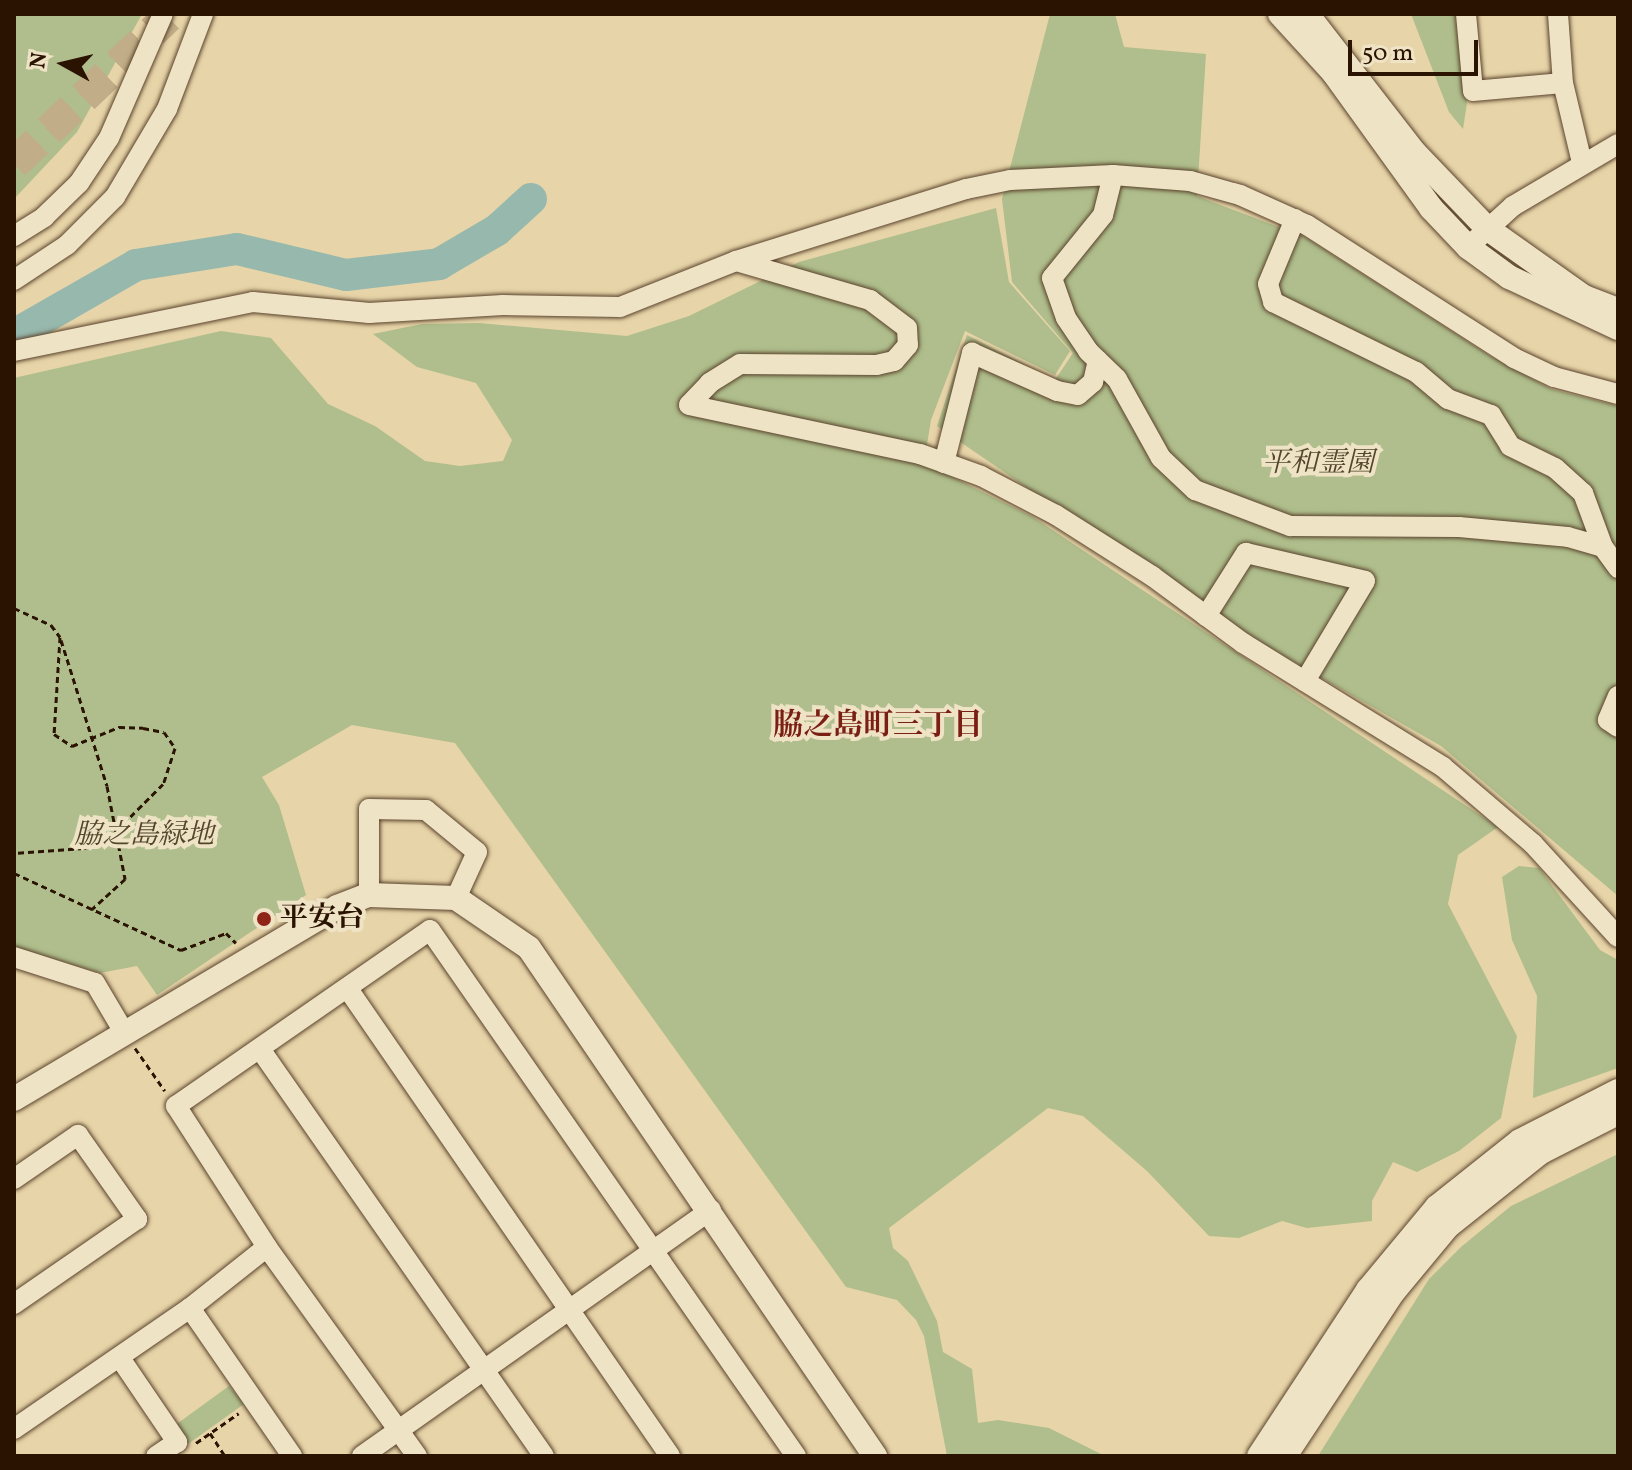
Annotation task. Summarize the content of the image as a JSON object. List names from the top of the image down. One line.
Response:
{"districts":["脇之島町三丁目"],"parks":["平和霊園","脇之島緑地"],"places":["平安台"],"scale_bar":"50 m","north":"left"}
